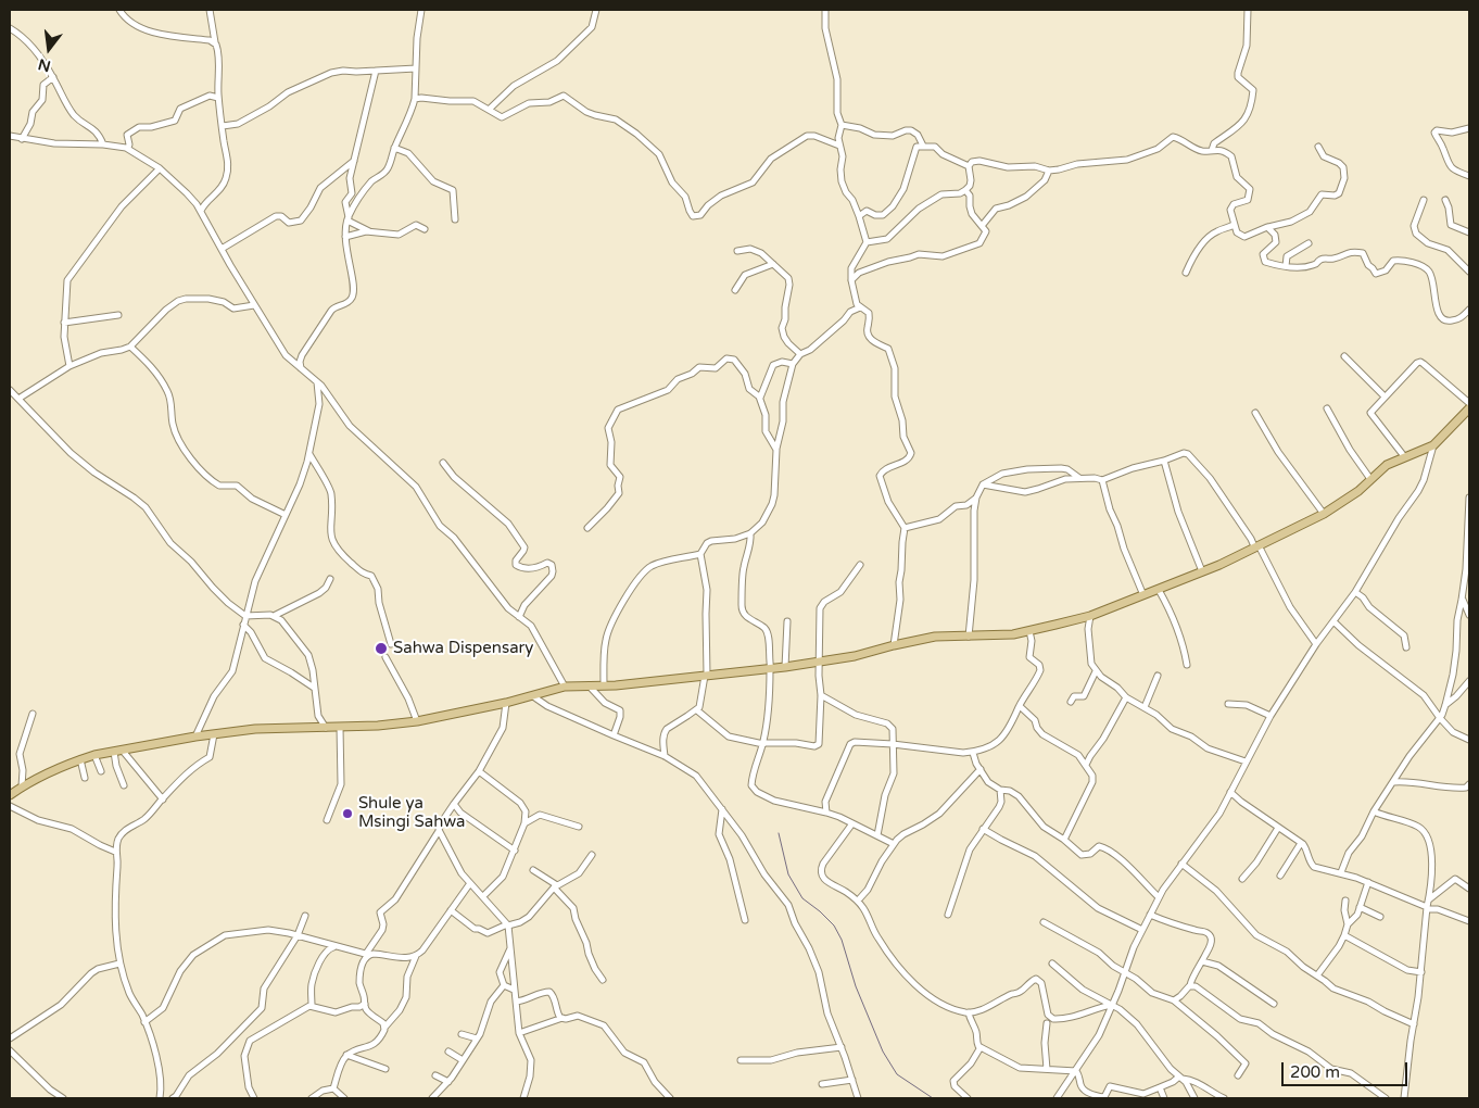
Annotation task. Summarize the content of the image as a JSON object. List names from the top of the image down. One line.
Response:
{"places":["Sahwa Dispensary","Shule ya Msingi Sahwa"],"scale_bar":"200 m","north":"bottom"}
